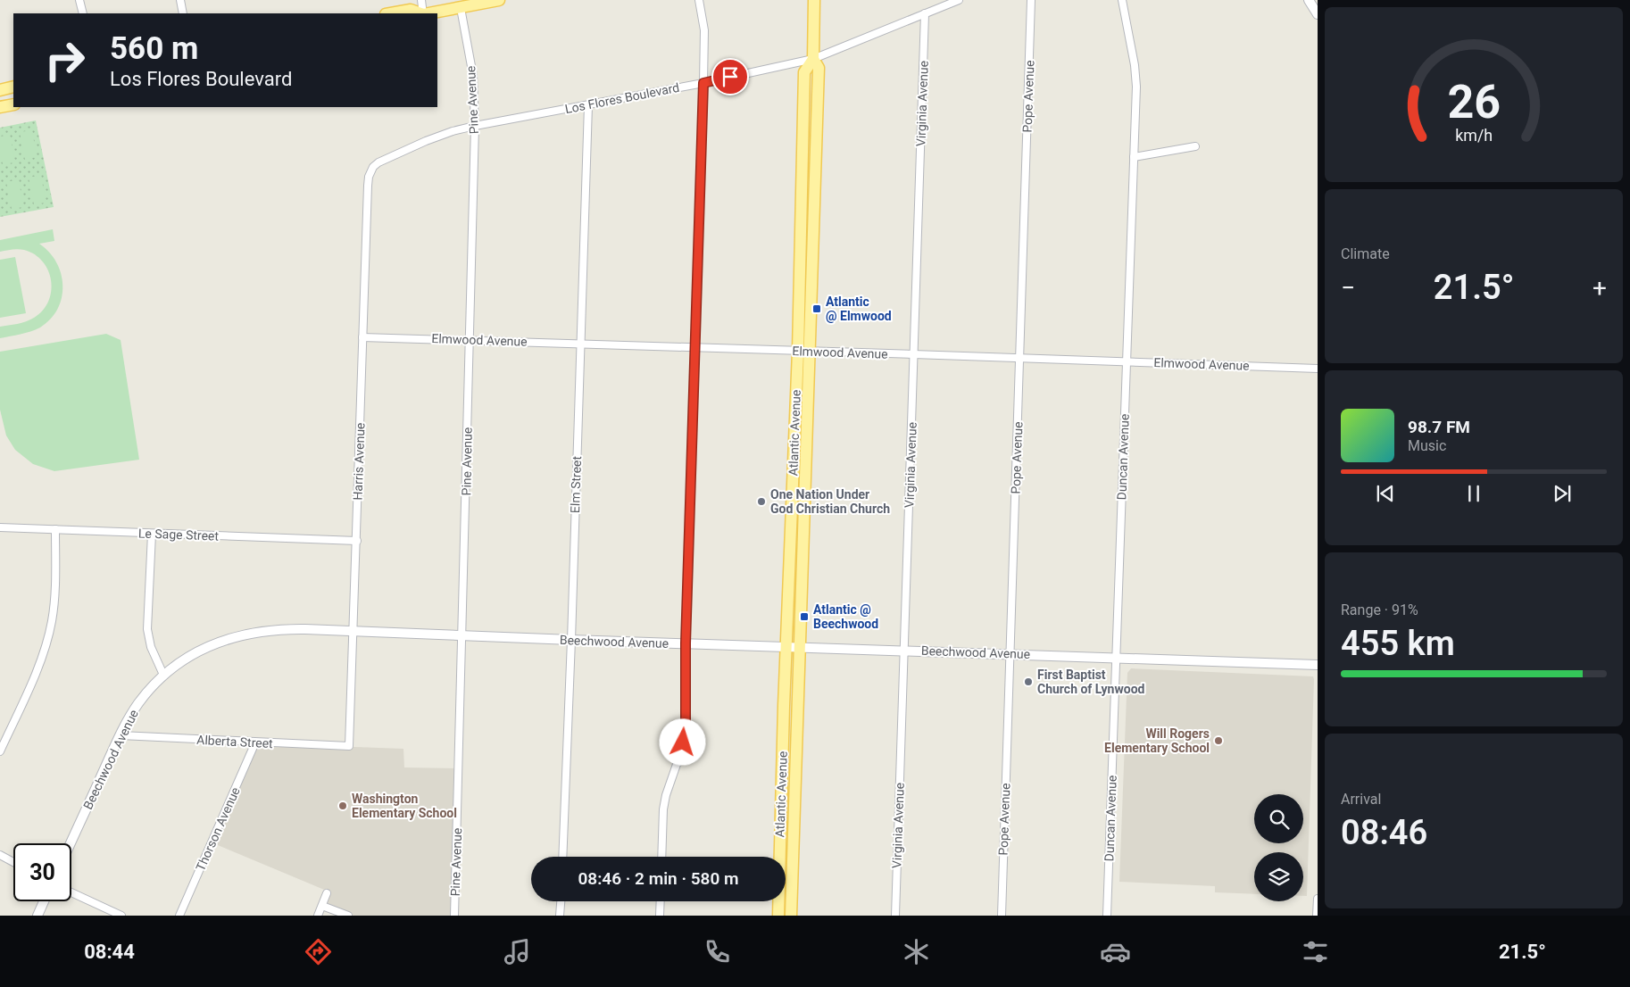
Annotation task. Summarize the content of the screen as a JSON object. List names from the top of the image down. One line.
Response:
{"streets":{"main road":["Atlantic Avenue"],"street":["Pope Avenue","Los Flores Boulevard","Pine Avenue","Virginia Avenue","Elmwood Avenue","Duncan Avenue","Harris Avenue","Elm Street","Le Sage Street","Beechwood Avenue","Alberta Street","Thorson Avenue"]},"crossings":[["Pope Avenue","Elmwood Avenue"],["Pope Avenue","Beechwood Avenue"],["Los Flores Boulevard","Pine Avenue"],["Los Flores Boulevard","Virginia Avenue"],["Los Flores Boulevard","Atlantic Avenue"],["Los Flores Boulevard","Harris Avenue"],["Los Flores Boulevard","Elm Street"],["Pine Avenue","Elmwood Avenue"],["Pine Avenue","Beechwood Avenue"],["Virginia Avenue","Elmwood Avenue"],["Virginia Avenue","Beechwood Avenue"],["Elmwood Avenue","Atlantic Avenue"],["Elmwood Avenue","Duncan Avenue"],["Elmwood Avenue","Harris Avenue"],["Elmwood Avenue","Elm Street"],["Atlantic Avenue","Beechwood Avenue"],["Duncan Avenue","Beechwood Avenue"],["Harris Avenue","Le Sage Street"],["Harris Avenue","Beechwood Avenue"],["Harris Avenue","Alberta Street"],["Elm Street","Beechwood Avenue"],["Beechwood Avenue","Alberta Street"],["Alberta Street","Thorson Avenue"]],"places":{"transit":["Atlantic @ Elmwood","Atlantic @ Beechwood"],"other":["One Nation Under God Christian Church","First Baptist Church of Lynwood","Will Rogers Elementary School","Washington Elementary School"]},"page":{"turn":["560 m","Los Flores Boulevard"],"tile":["Climate",["Range · 91%","455 km"],["Arrival","08:46"]],"heat":["−","21.5°","+"],"song":["98.7 FM","Music"],"limit":"30","trip":"08:46 · 2 min · 580 m","tabs":["08:44","21.5°"],"gauge":["26","km/h"]}}
